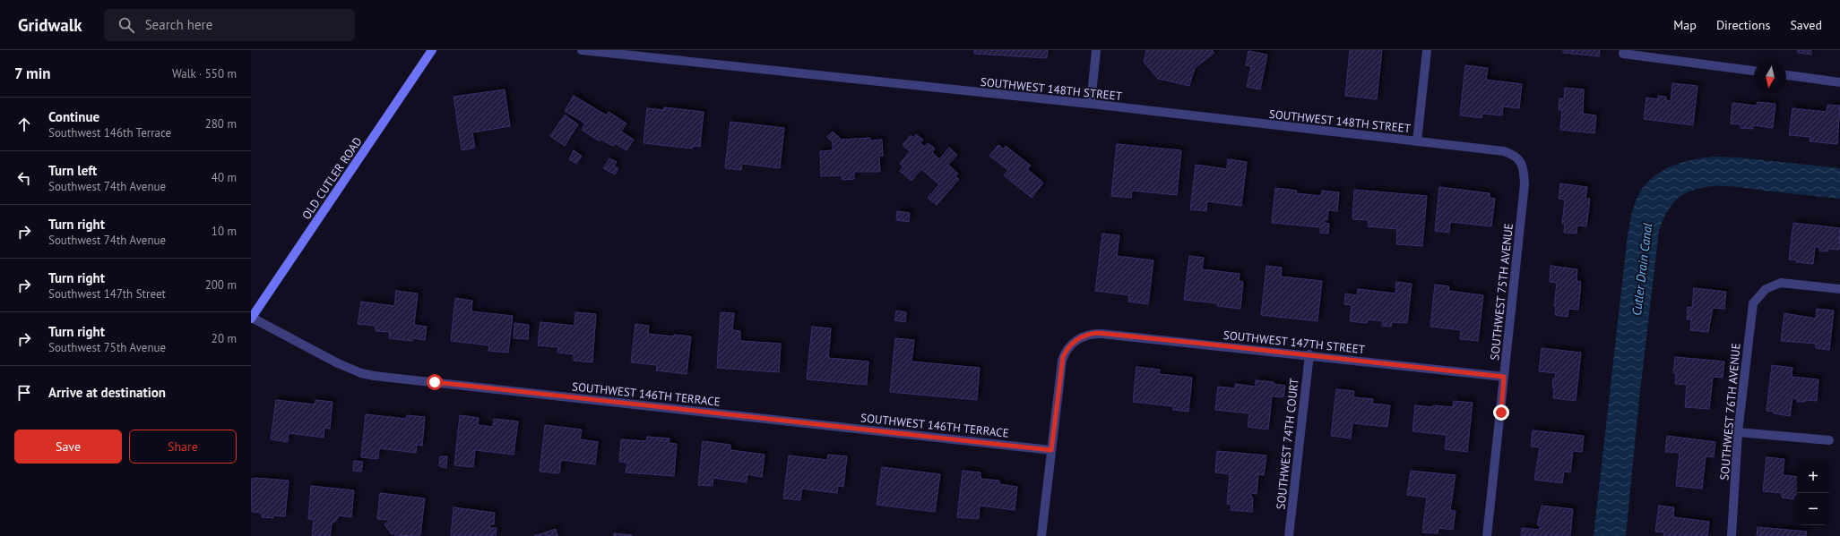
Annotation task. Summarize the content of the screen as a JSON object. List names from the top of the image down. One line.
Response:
{"streets":{"main road":["OLD CUTLER ROAD"],"street":["SOUTHWEST 148TH STREET","SOUTHWEST 75TH AVENUE","SOUTHWEST 147TH STREET","SOUTHWEST 146TH TERRACE","SOUTHWEST 76TH AVENUE","SOUTHWEST 74TH COURT"]},"crossings":[["SOUTHWEST 148TH STREET","SOUTHWEST 75TH AVENUE"],["OLD CUTLER ROAD","SOUTHWEST 146TH TERRACE"],["SOUTHWEST 75TH AVENUE","SOUTHWEST 147TH STREET"],["SOUTHWEST 147TH STREET","SOUTHWEST 146TH TERRACE"],["SOUTHWEST 147TH STREET","SOUTHWEST 74TH COURT"]],"water":["Cutler Drain Canal"],"north":"bottom","page":{"header":"Gridwalk","search":"Search here","nav":["Map","Directions","Saved"],"heading":["7 min","Walk · 550 m"],"list":[["Continue","Southwest 146th Terrace","280 m"],["Turn left","Southwest 74th Avenue","40 m"],["Turn right","Southwest 74th Avenue","10 m"],["Turn right","Southwest 147th Street","200 m"],["Turn right","Southwest 75th Avenue","20 m"],"Arrive at destination"],"buttons":["Save","Share"],"map_buttons":["+","−"]}}
